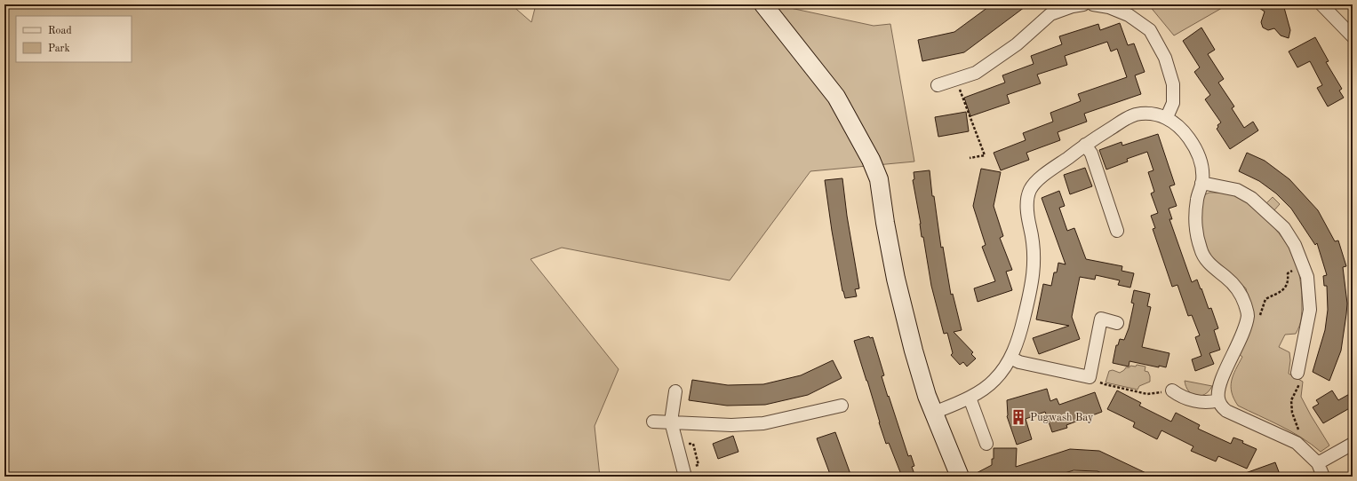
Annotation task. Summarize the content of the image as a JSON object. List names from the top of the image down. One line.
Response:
{"places":{"building":["Pugwash Bay"]},"legend":["Road","Park"]}
